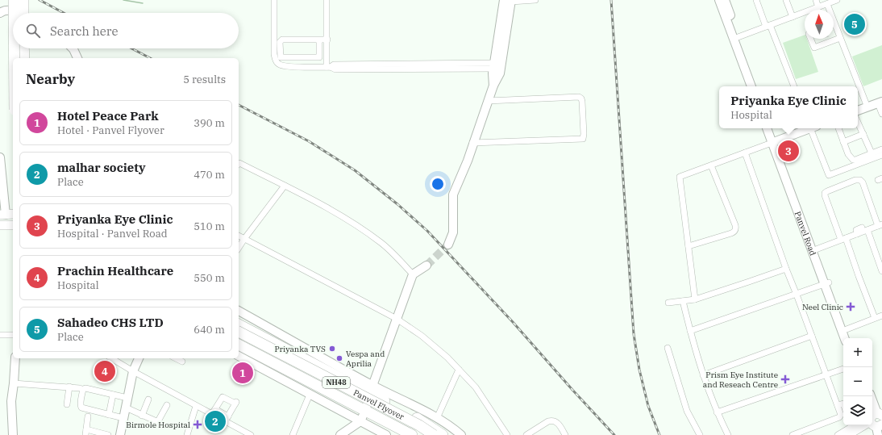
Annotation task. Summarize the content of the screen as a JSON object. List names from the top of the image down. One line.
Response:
{"streets":{"highway":["NH48","Panvel Flyover"],"street":["Panvel Road"]},"places":{"health":["Neel Clinic","Prism Eye Institute and Reseach Centre","Birmole Hospital"],"other":["Priyanka TVS","Vespa and Aprilia"]},"north":"top","page":{"pins":["5","3","4","1","2"],"search":"Search here","heading":["Nearby","5 results"],"popup":["Priyanka Eye Clinic","Hospital"],"list":[{"mark":"1","name":"Hotel Peace Park","note":"Hotel · Panvel Flyover","value":"390 m"},{"mark":"2","name":"malhar society","note":"Place","value":"470 m"},{"mark":"3","name":"Priyanka Eye Clinic","note":"Hospital · Panvel Road","value":"510 m"},{"mark":"4","name":"Prachin Healthcare","note":"Hospital","value":"550 m"},{"mark":"5","name":"Sahadeo CHS LTD","note":"Place","value":"640 m"}],"map_buttons":["+","−"]}}
